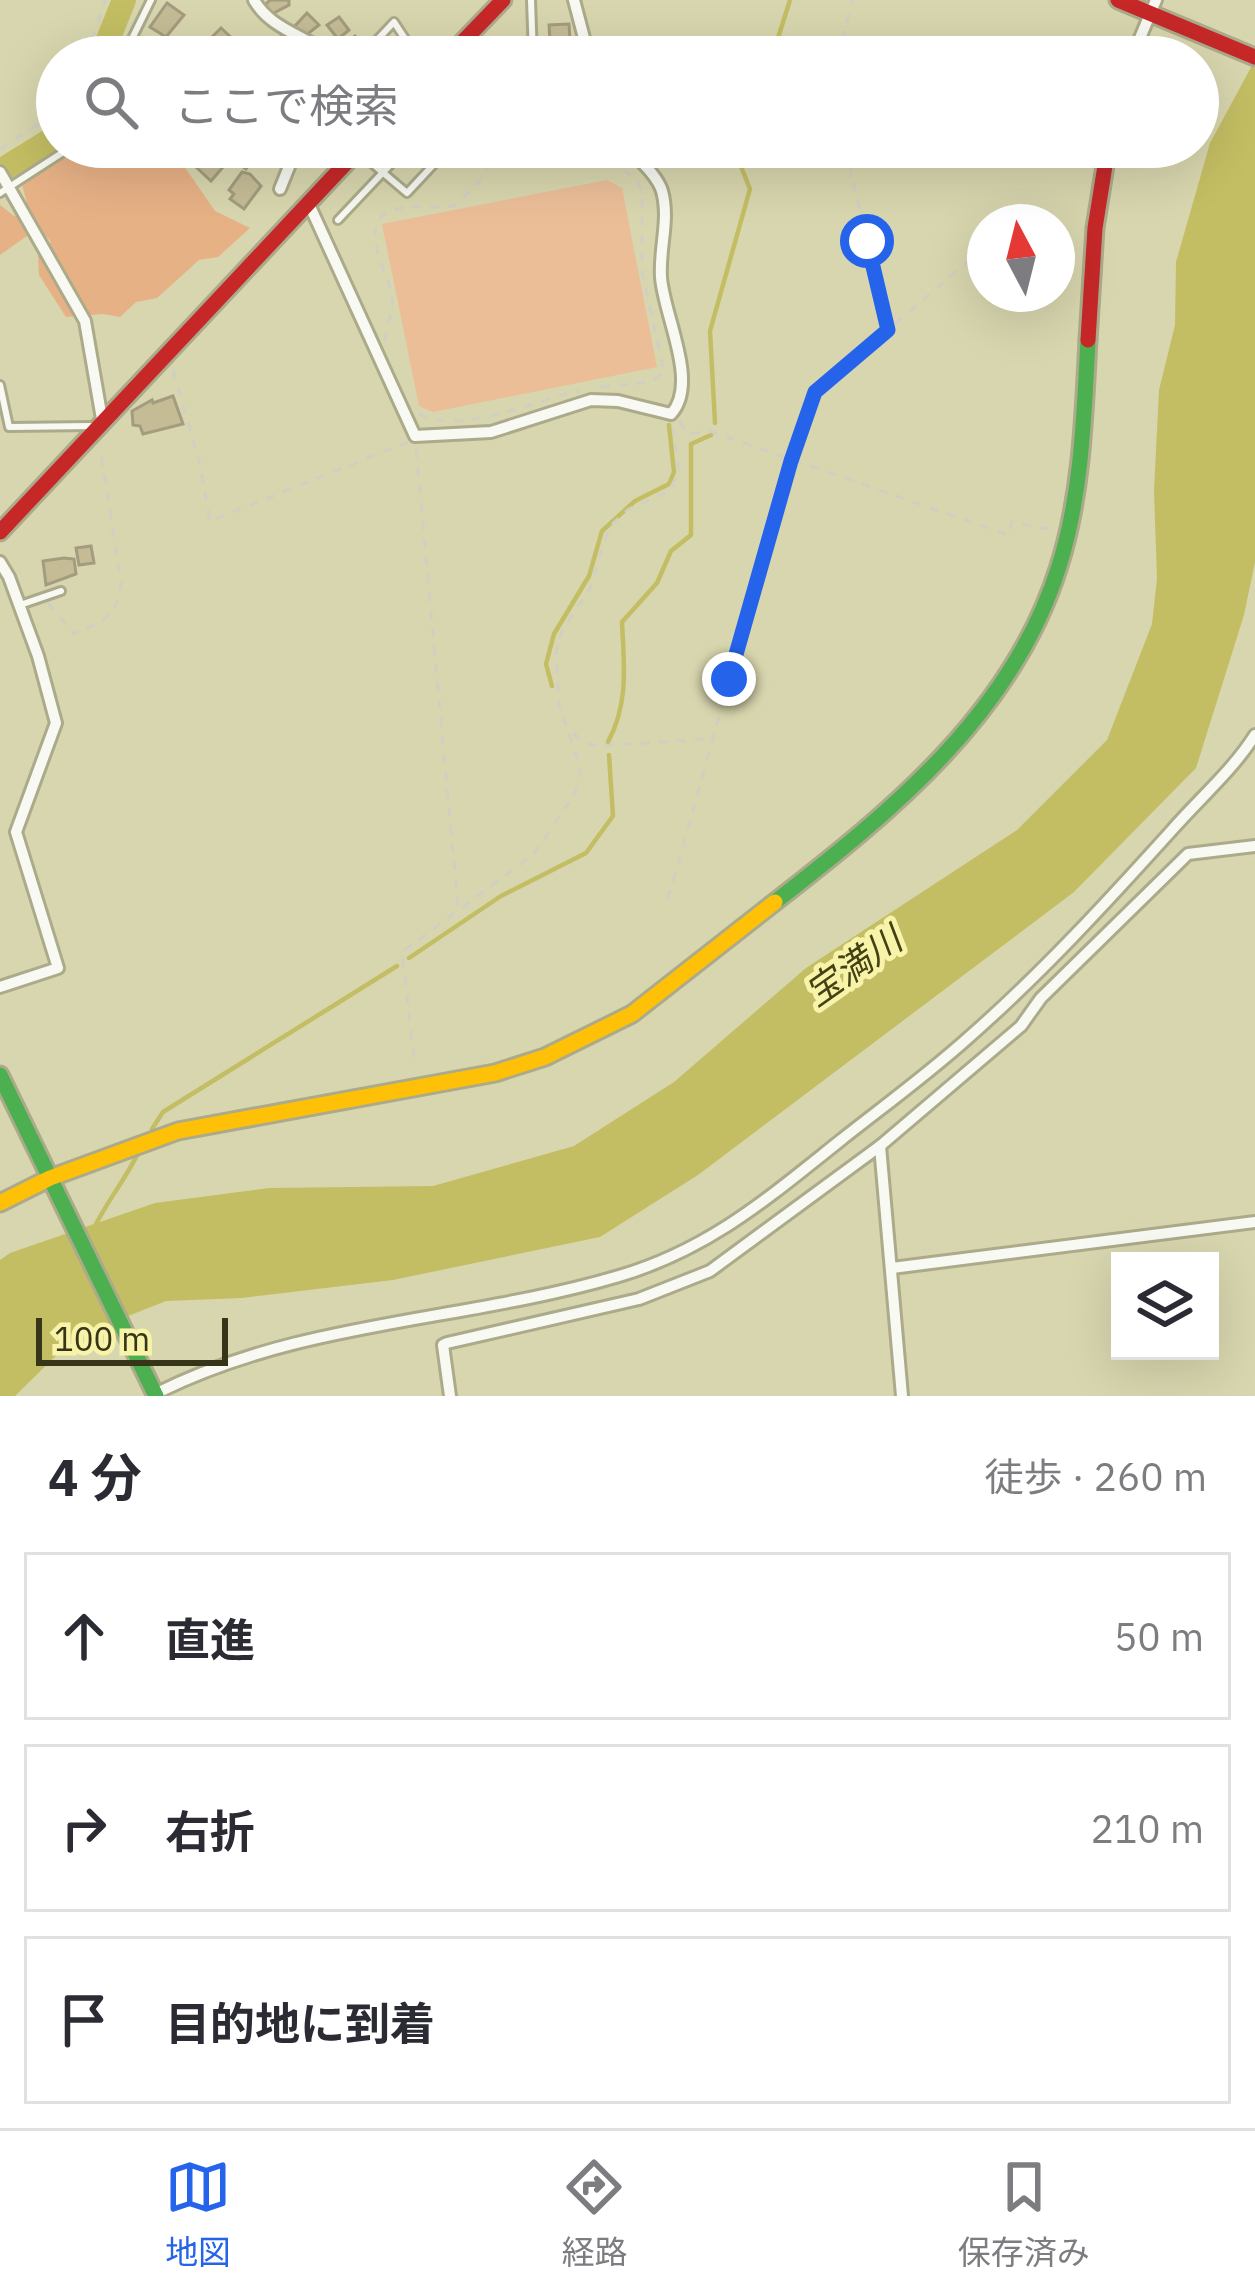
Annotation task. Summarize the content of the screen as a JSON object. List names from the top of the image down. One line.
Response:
{"water":["宝満川"],"scale_bar":"100 m","north":"top","page":{"search":"ここで検索","scale":"100 m","heading":["4 分","徒歩 · 260 m"],"list":[["直進","50 m"],["右折","210 m"],"目的地に到着"],"nav":["地図","経路","保存済み"]}}
